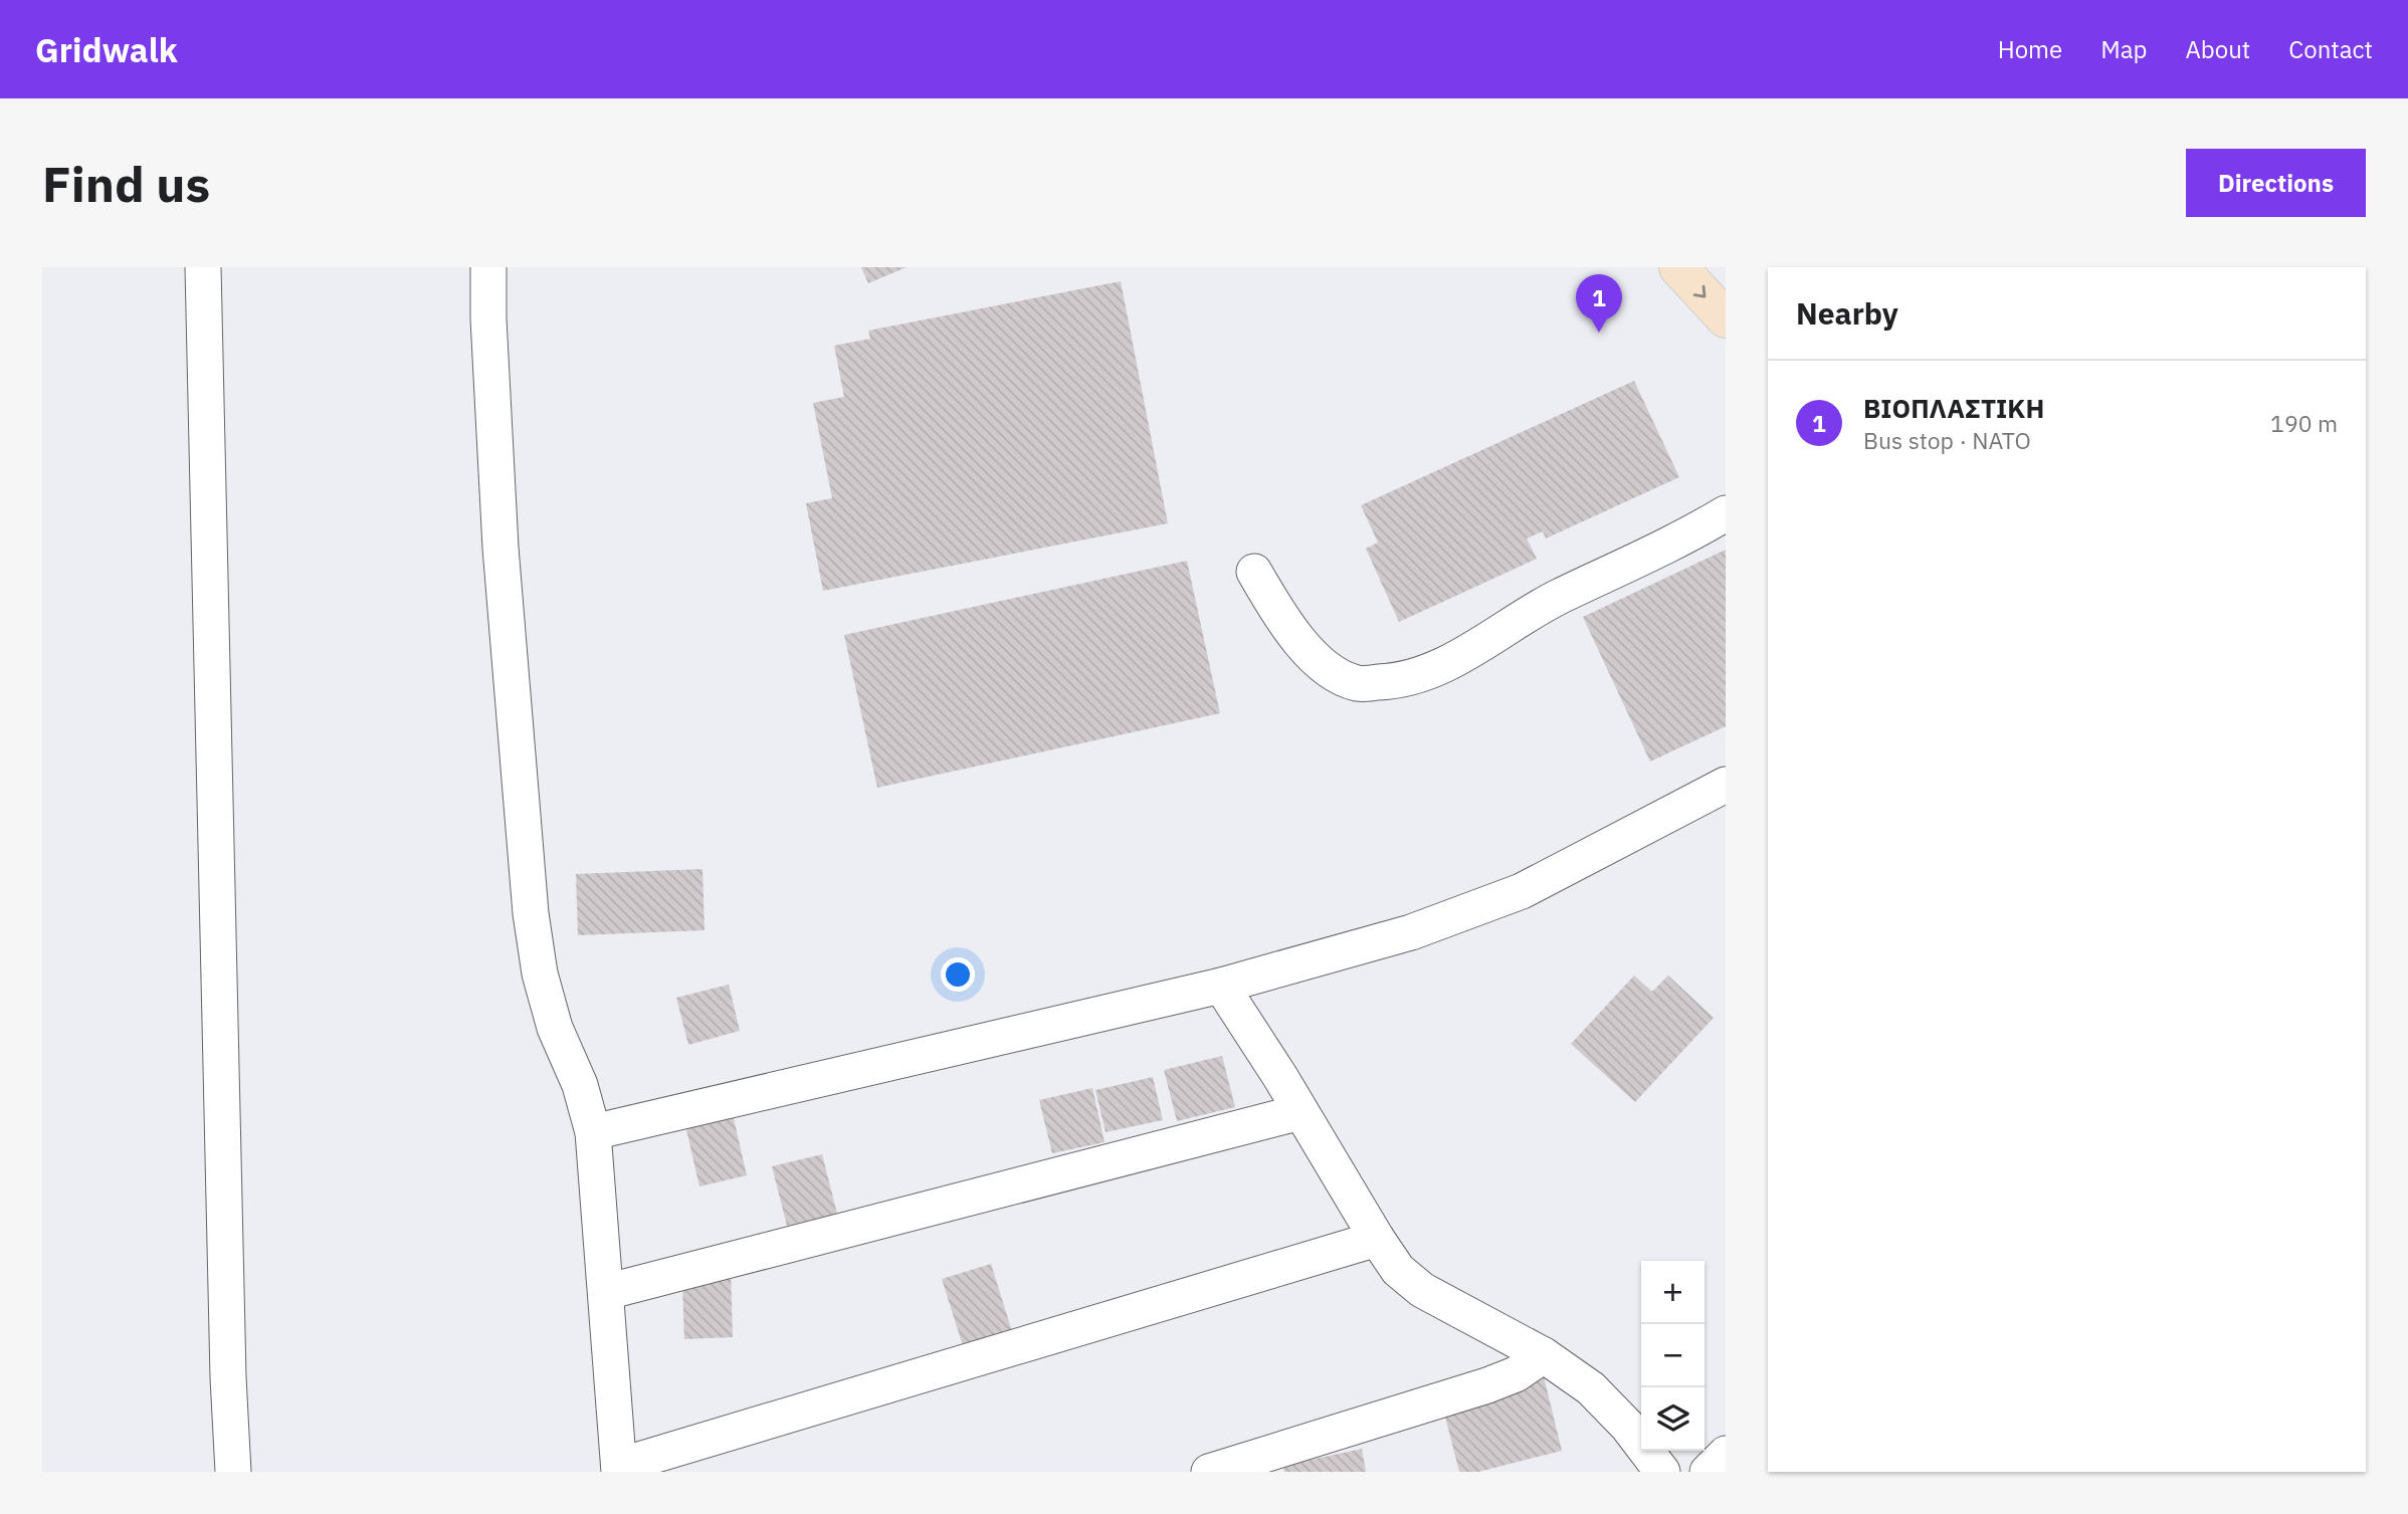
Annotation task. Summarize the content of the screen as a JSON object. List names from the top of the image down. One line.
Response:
{"page":{"header":"Gridwalk","nav":["Home","Map","About","Contact"],"buttons":"Directions","title":"Find us","heading":"Nearby","pins":"1","list":[{"mark":"1","name":"ΒΙΟΠΛΑΣΤΙΚΗ","note":"Bus stop · ΝΑΤΟ","value":"190 m"}],"map_buttons":["+","−"]}}
